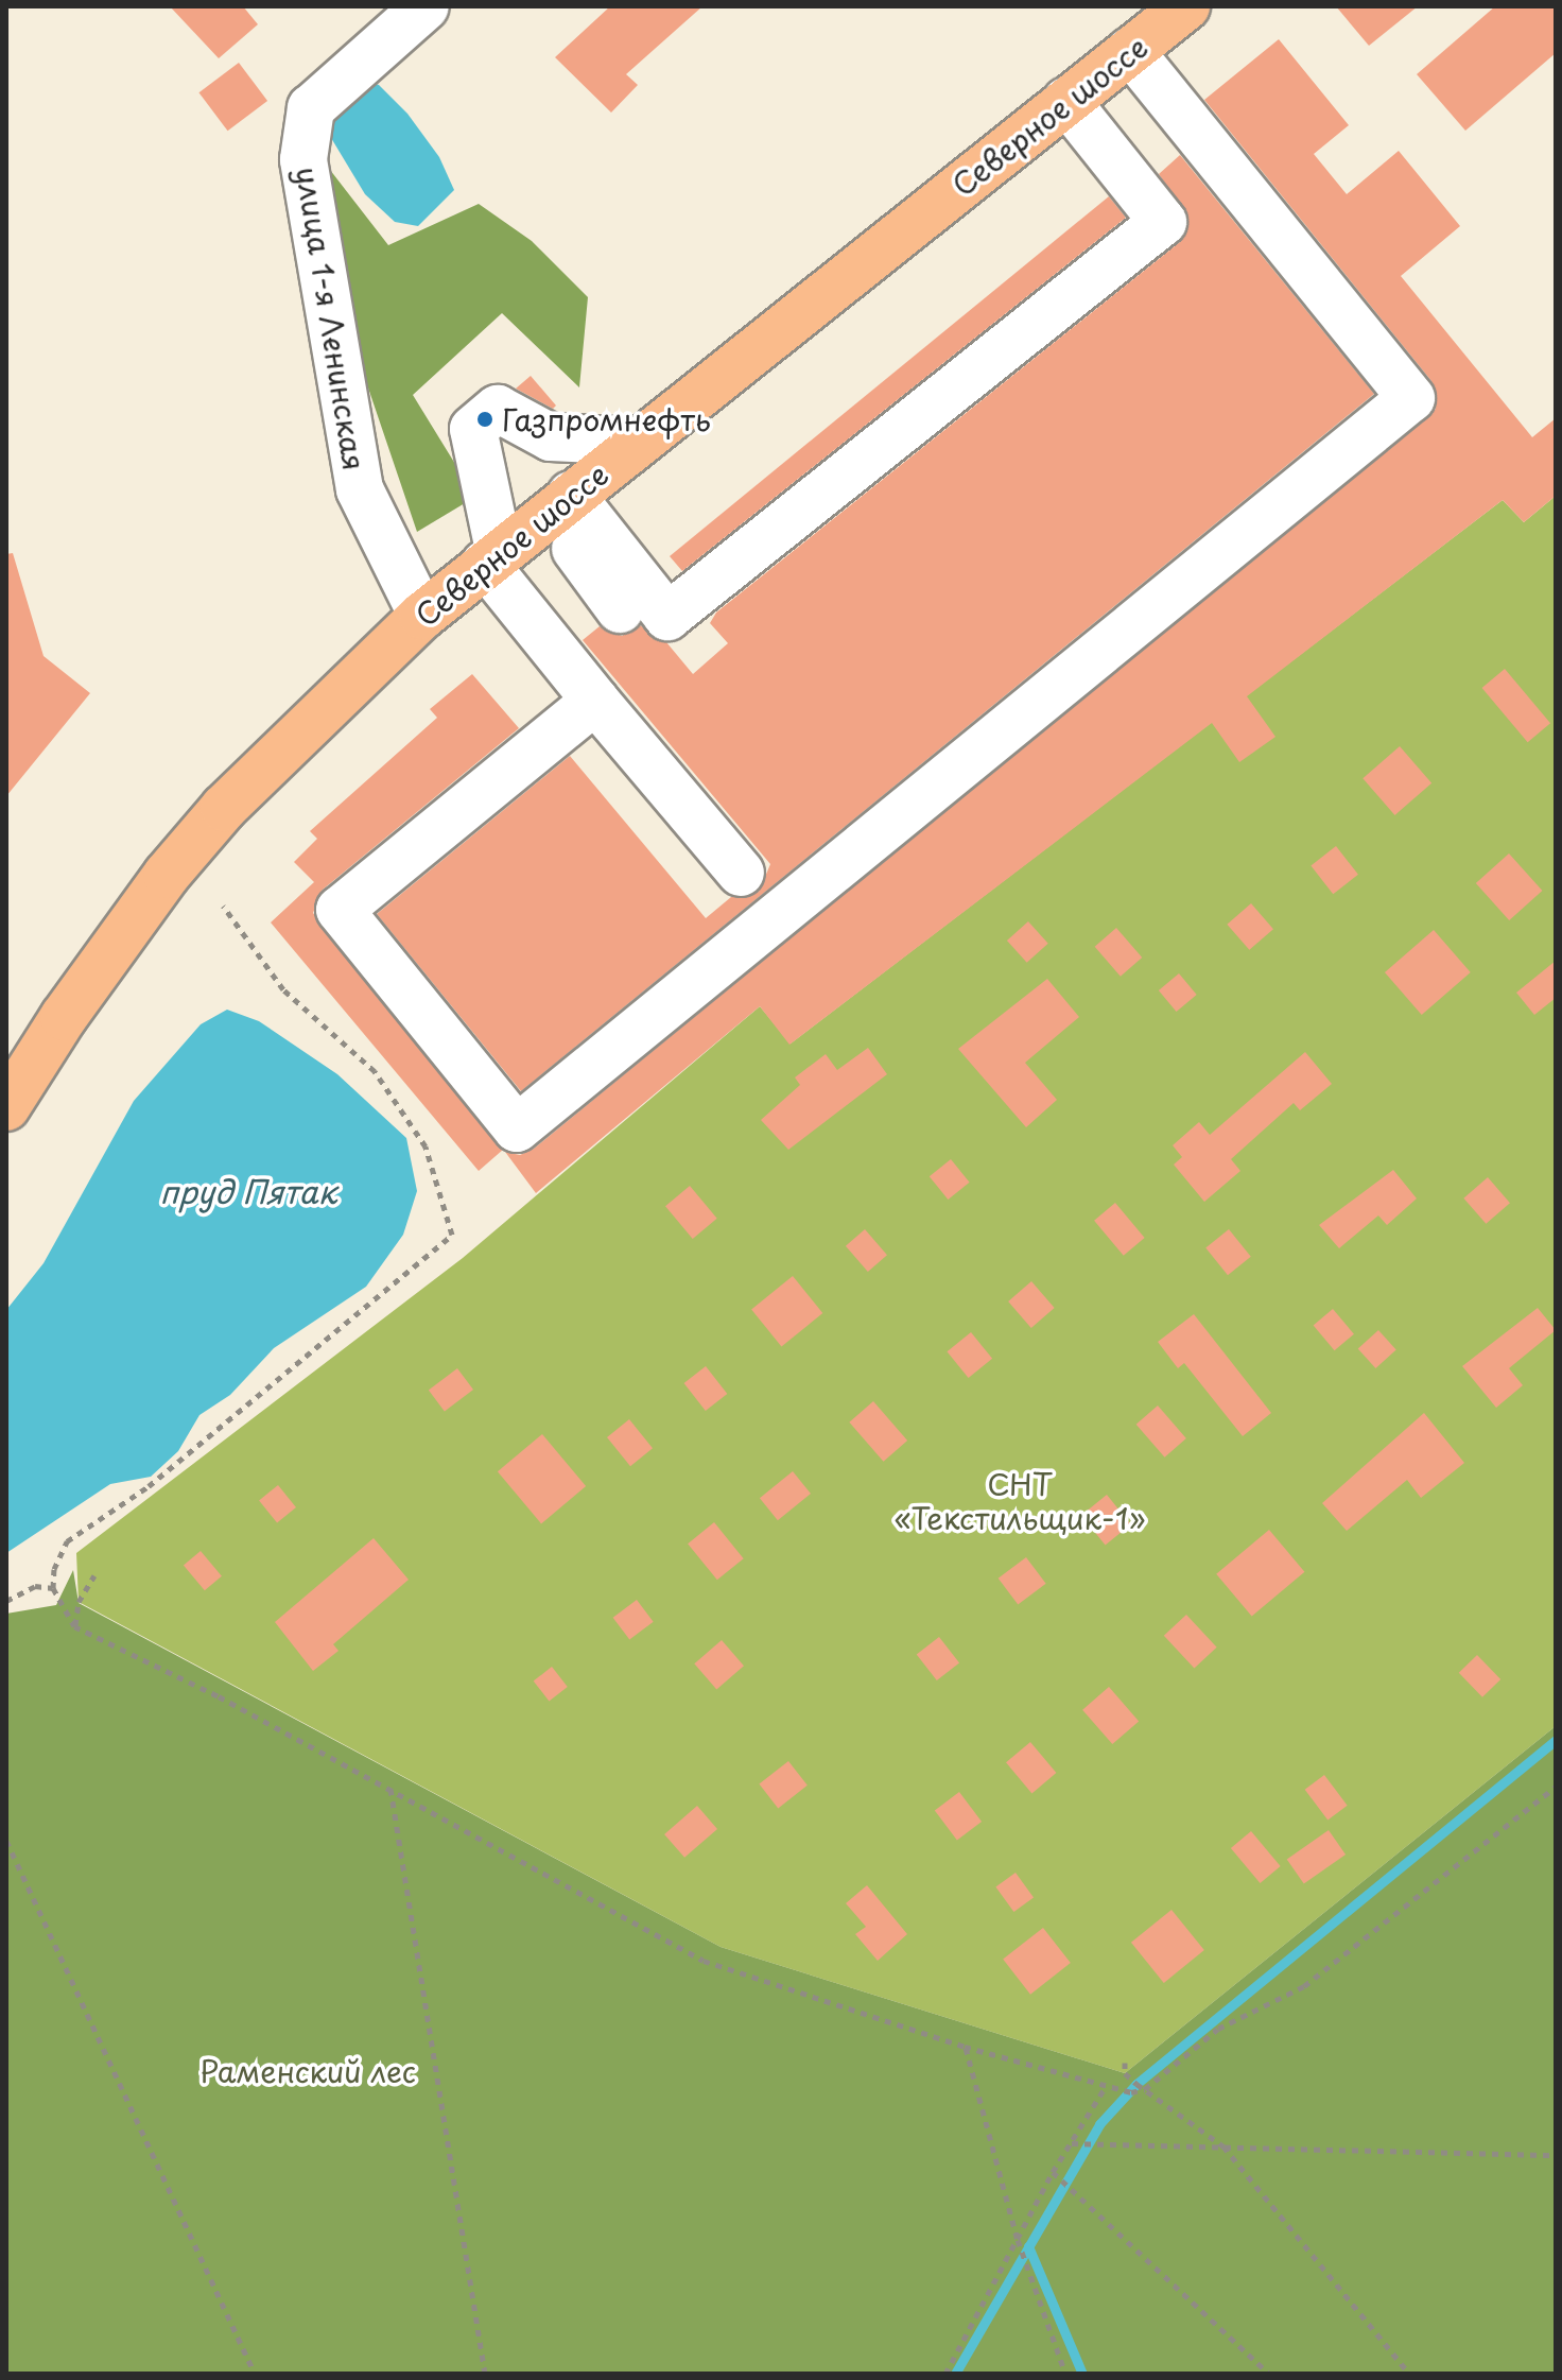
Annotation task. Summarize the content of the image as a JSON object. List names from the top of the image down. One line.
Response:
{"streets":{"main road":["Северное шоссе"],"street":["улица 1-я Ленинская"]},"crossings":[["Северное шоссе","улица 1-я Ленинская"]],"water":["пруд Пятак"],"parks":["СНТ «Текстильщик-1»","Раменский лес"],"places":["Газпромнефть"]}
